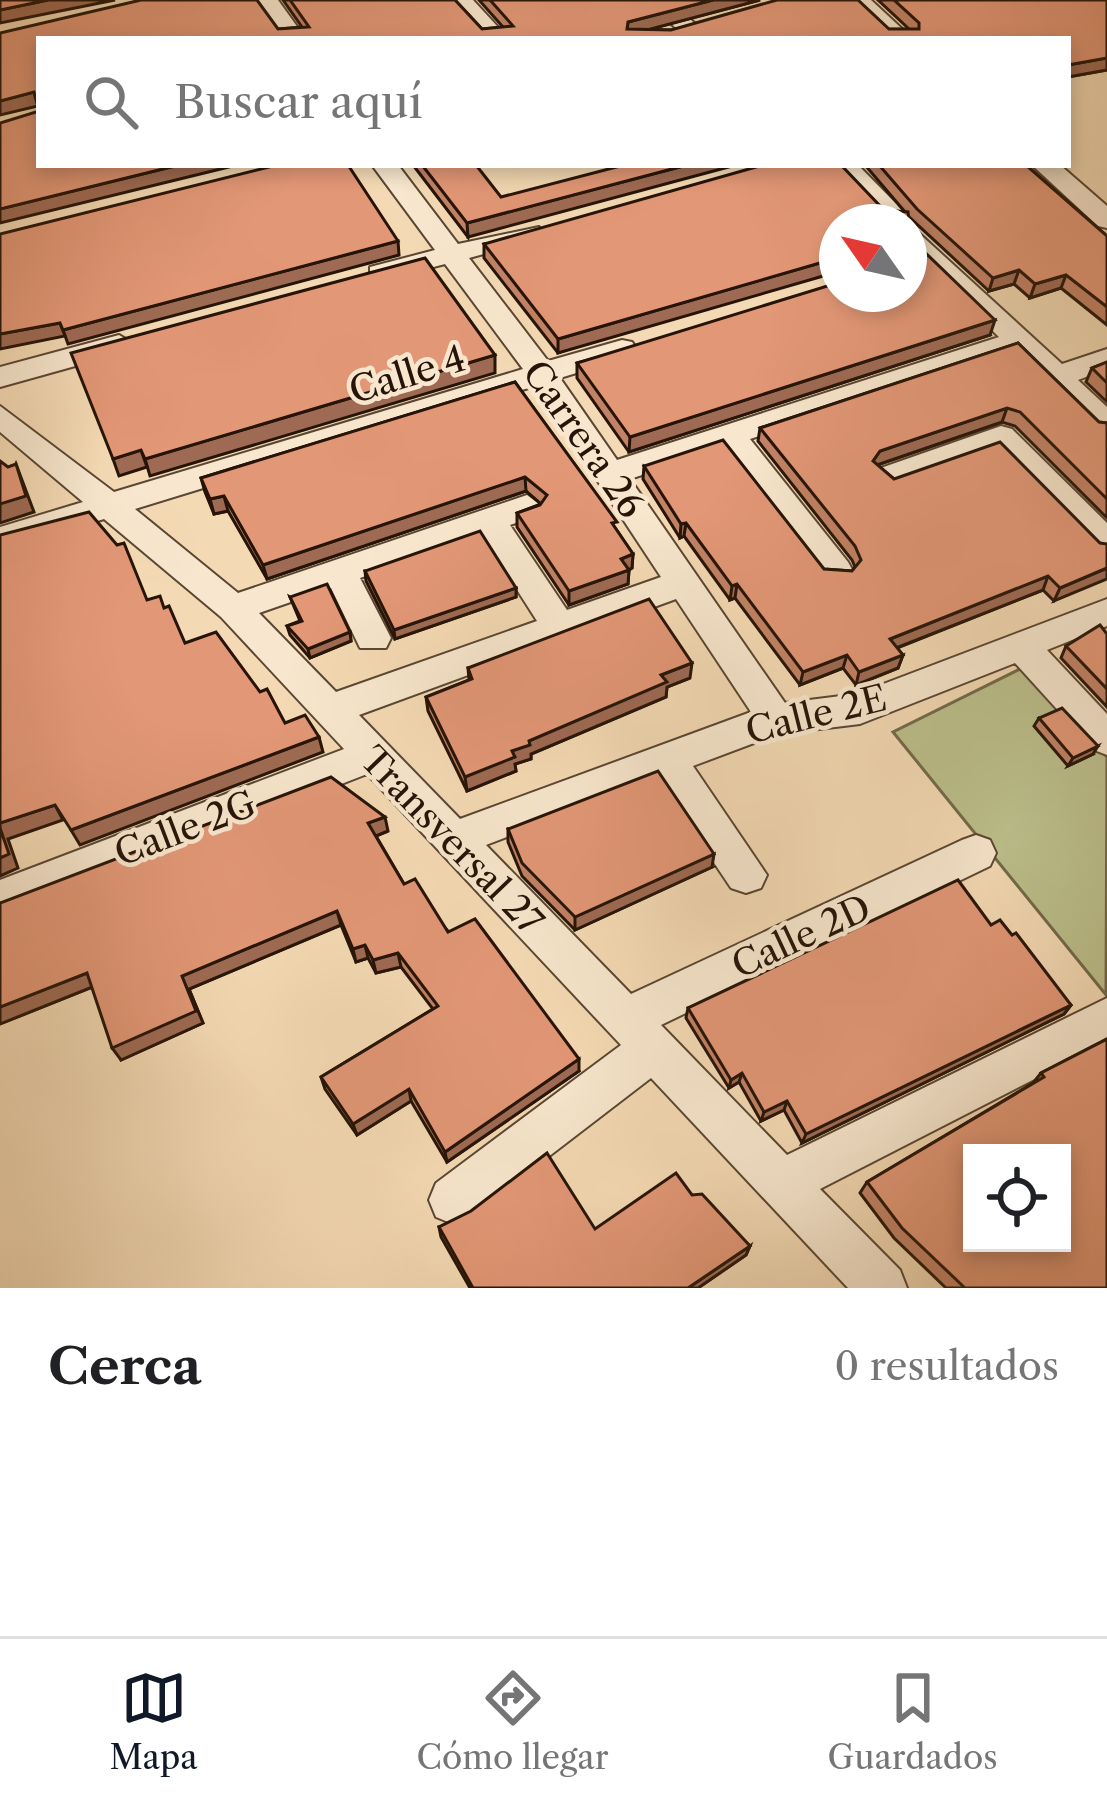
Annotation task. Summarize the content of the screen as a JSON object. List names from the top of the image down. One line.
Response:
{"streets":{"street":["Calle 4","Carrera 26","Calle 2E","Calle 2G","Transversal 27","Calle 2D"]},"crossings":[["Calle 4","Carrera 26"],["Calle 4","Transversal 27"],["Carrera 26","Calle 2E"],["Calle 2E","Transversal 27"],["Calle 2G","Transversal 27"],["Transversal 27","Calle 2D"]],"north":"top left","page":{"search":"Buscar aquí","heading":["Cerca","0 resultados"],"nav":["Mapa","Cómo llegar","Guardados"]}}
